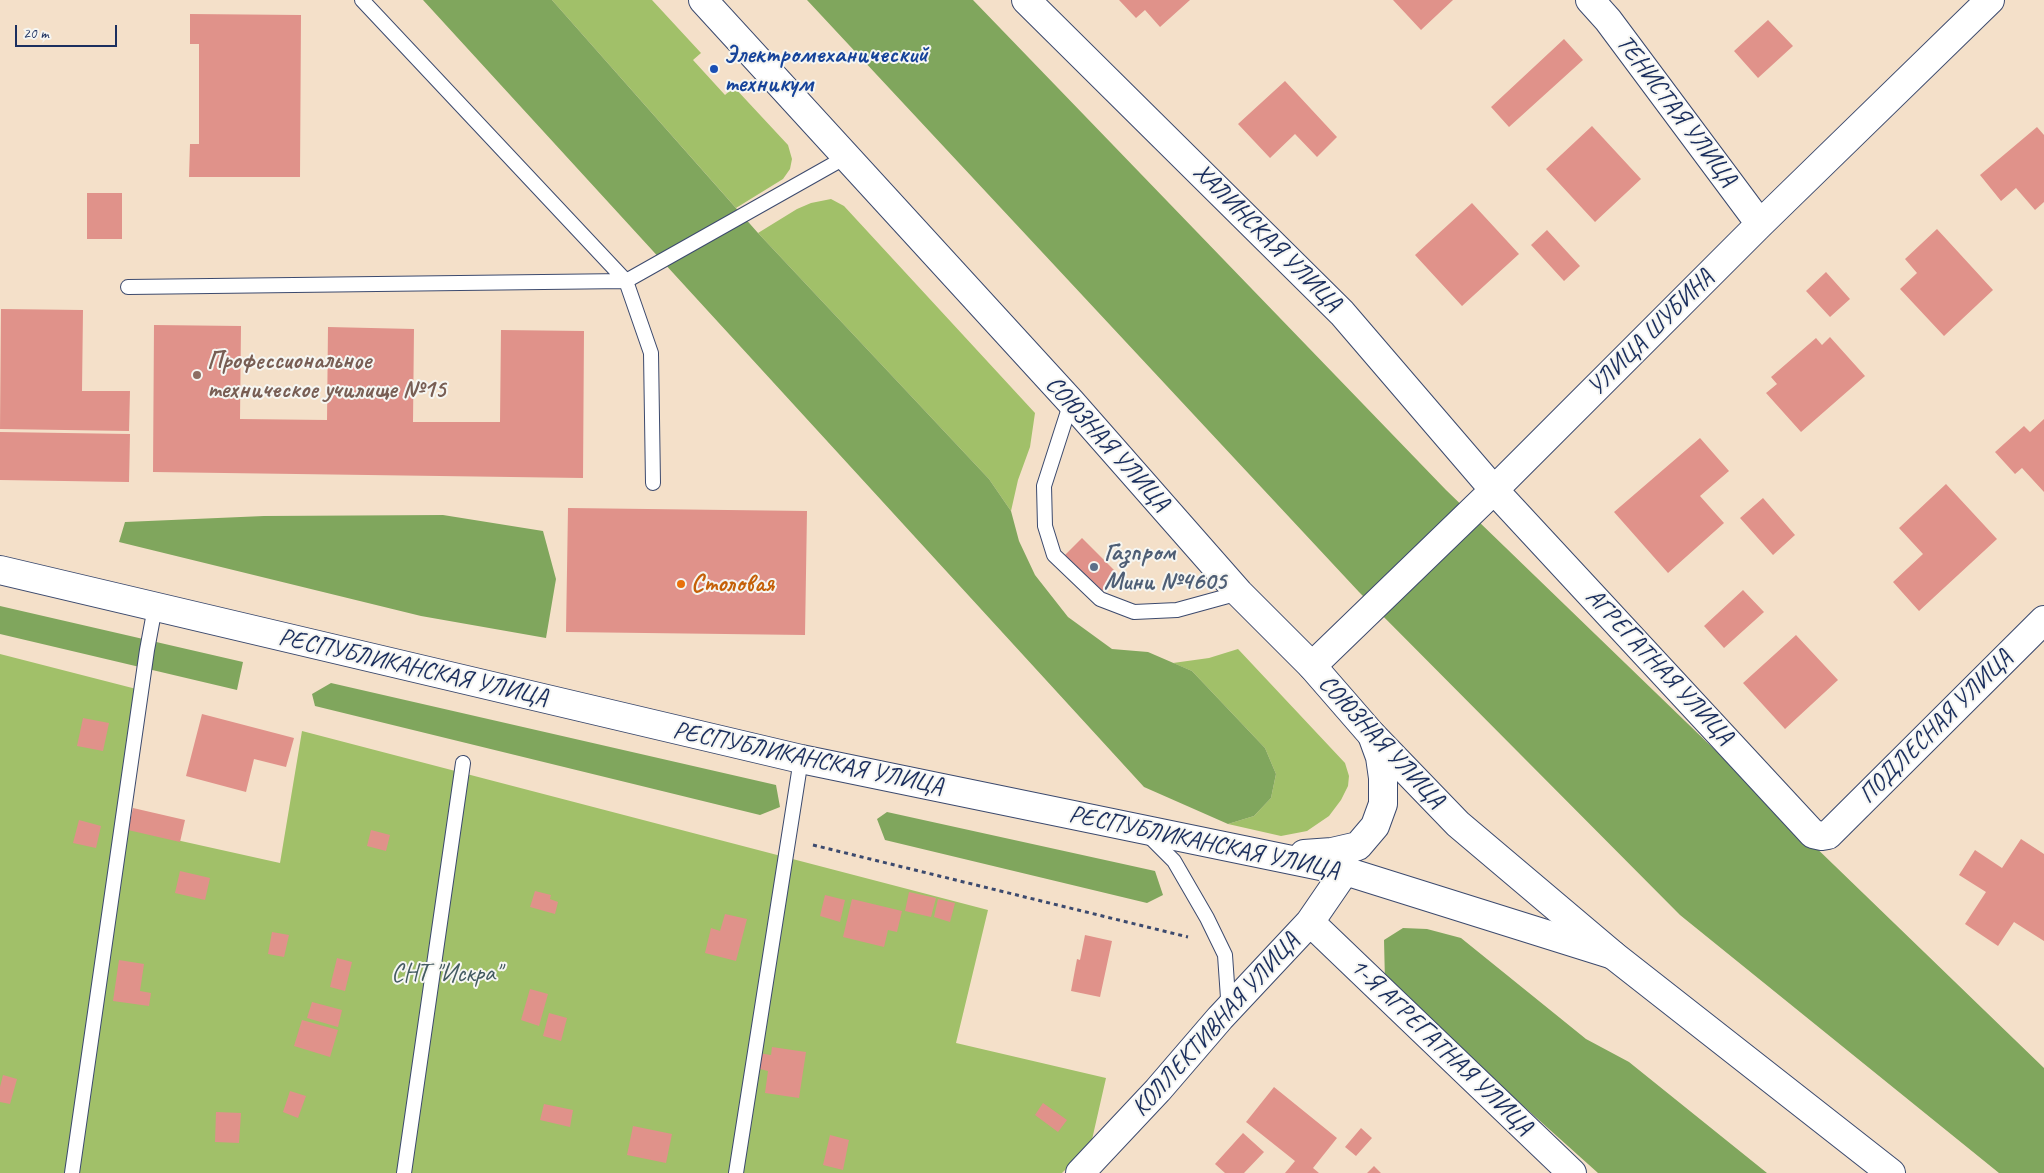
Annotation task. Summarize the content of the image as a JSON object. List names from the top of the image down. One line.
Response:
{"streets":{"main road":["ТЕНИСТАЯ УЛИЦА","ХАЛИНСКАЯ УЛИЦА","УЛИЦА ШУБИНА","СОЮЗНАЯ УЛИЦА","АГРЕГАТНАЯ УЛИЦА","РЕСПУБЛИКАНСКАЯ УЛИЦА","ПОДЛЕСНАЯ УЛИЦА","КОЛЛЕКТИВНАЯ УЛИЦА","1-Я АГРЕГАТНАЯ УЛИЦА"]},"crossings":[["ТЕНИСТАЯ УЛИЦА","УЛИЦА ШУБИНА"],["ХАЛИНСКАЯ УЛИЦА","УЛИЦА ШУБИНА"],["ХАЛИНСКАЯ УЛИЦА","АГРЕГАТНАЯ УЛИЦА"],["УЛИЦА ШУБИНА","СОЮЗНАЯ УЛИЦА"],["УЛИЦА ШУБИНА","АГРЕГАТНАЯ УЛИЦА"],["СОЮЗНАЯ УЛИЦА","РЕСПУБЛИКАНСКАЯ УЛИЦА"],["АГРЕГАТНАЯ УЛИЦА","ПОДЛЕСНАЯ УЛИЦА"],["РЕСПУБЛИКАНСКАЯ УЛИЦА","КОЛЛЕКТИВНАЯ УЛИЦА"],["КОЛЛЕКТИВНАЯ УЛИЦА","1-Я АГРЕГАТНАЯ УЛИЦА"]],"parks":["СНТ \"Искра\""],"places":["Электромеханический техникум","Профессиональное техническое училище №15","Газпром Мини №4605","Столовая"],"scale_bar":"20 m"}
